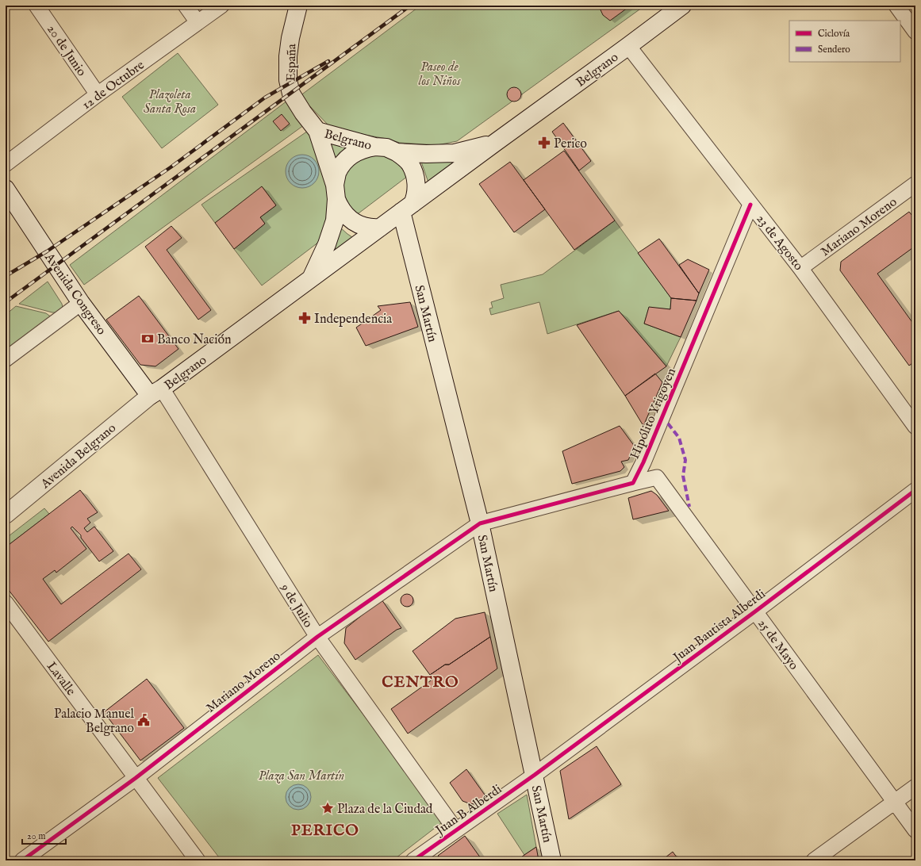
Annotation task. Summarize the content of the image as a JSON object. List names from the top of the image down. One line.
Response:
{"streets":{"main road":["España","Belgrano","Avenida Congreso","San Martín","Avenida Belgrano"],"street":["20 de Junio","12 de Octubre","Mariano Moreno","23 de Agosto","Hipólito Yrigoyen","9 de Julio","Juan Bautista Alberdi","25 de Mayo","Lavalle","Juan B Alberdi"]},"crossings":[["20 de Junio","12 de Octubre"],["España","Belgrano"],["Belgrano","23 de Agosto"],["Belgrano","Avenida Congreso"],["Belgrano","San Martín"],["Belgrano","Avenida Belgrano"],["Belgrano","9 de Julio"],["Mariano Moreno","23 de Agosto"],["Mariano Moreno","San Martín"],["Mariano Moreno","9 de Julio"],["Mariano Moreno","Lavalle"],["23 de Agosto","Hipólito Yrigoyen"],["Avenida Congreso","Avenida Belgrano"],["Avenida Congreso","9 de Julio"],["San Martín","Juan Bautista Alberdi"],["San Martín","Juan B Alberdi"],["Hipólito Yrigoyen","25 de Mayo"],["Avenida Belgrano","9 de Julio"],["9 de Julio","Juan B Alberdi"],["Juan Bautista Alberdi","25 de Mayo"],["Juan Bautista Alberdi","Juan B Alberdi"]],"districts":["CENTRO","PERICO"],"parks":["Paseo de los Niños","Plazoleta Santa Rosa","Plaza San Martín"],"places":{"pharmacy":["Perico","Independencia"],"bank":["Banco Nación"],"public building":["Palacio Manuel Belgrano"],"place":["Plaza de la Ciudad"]},"legend":["Ciclovía","Sendero"],"scale_bar":"20 m"}
